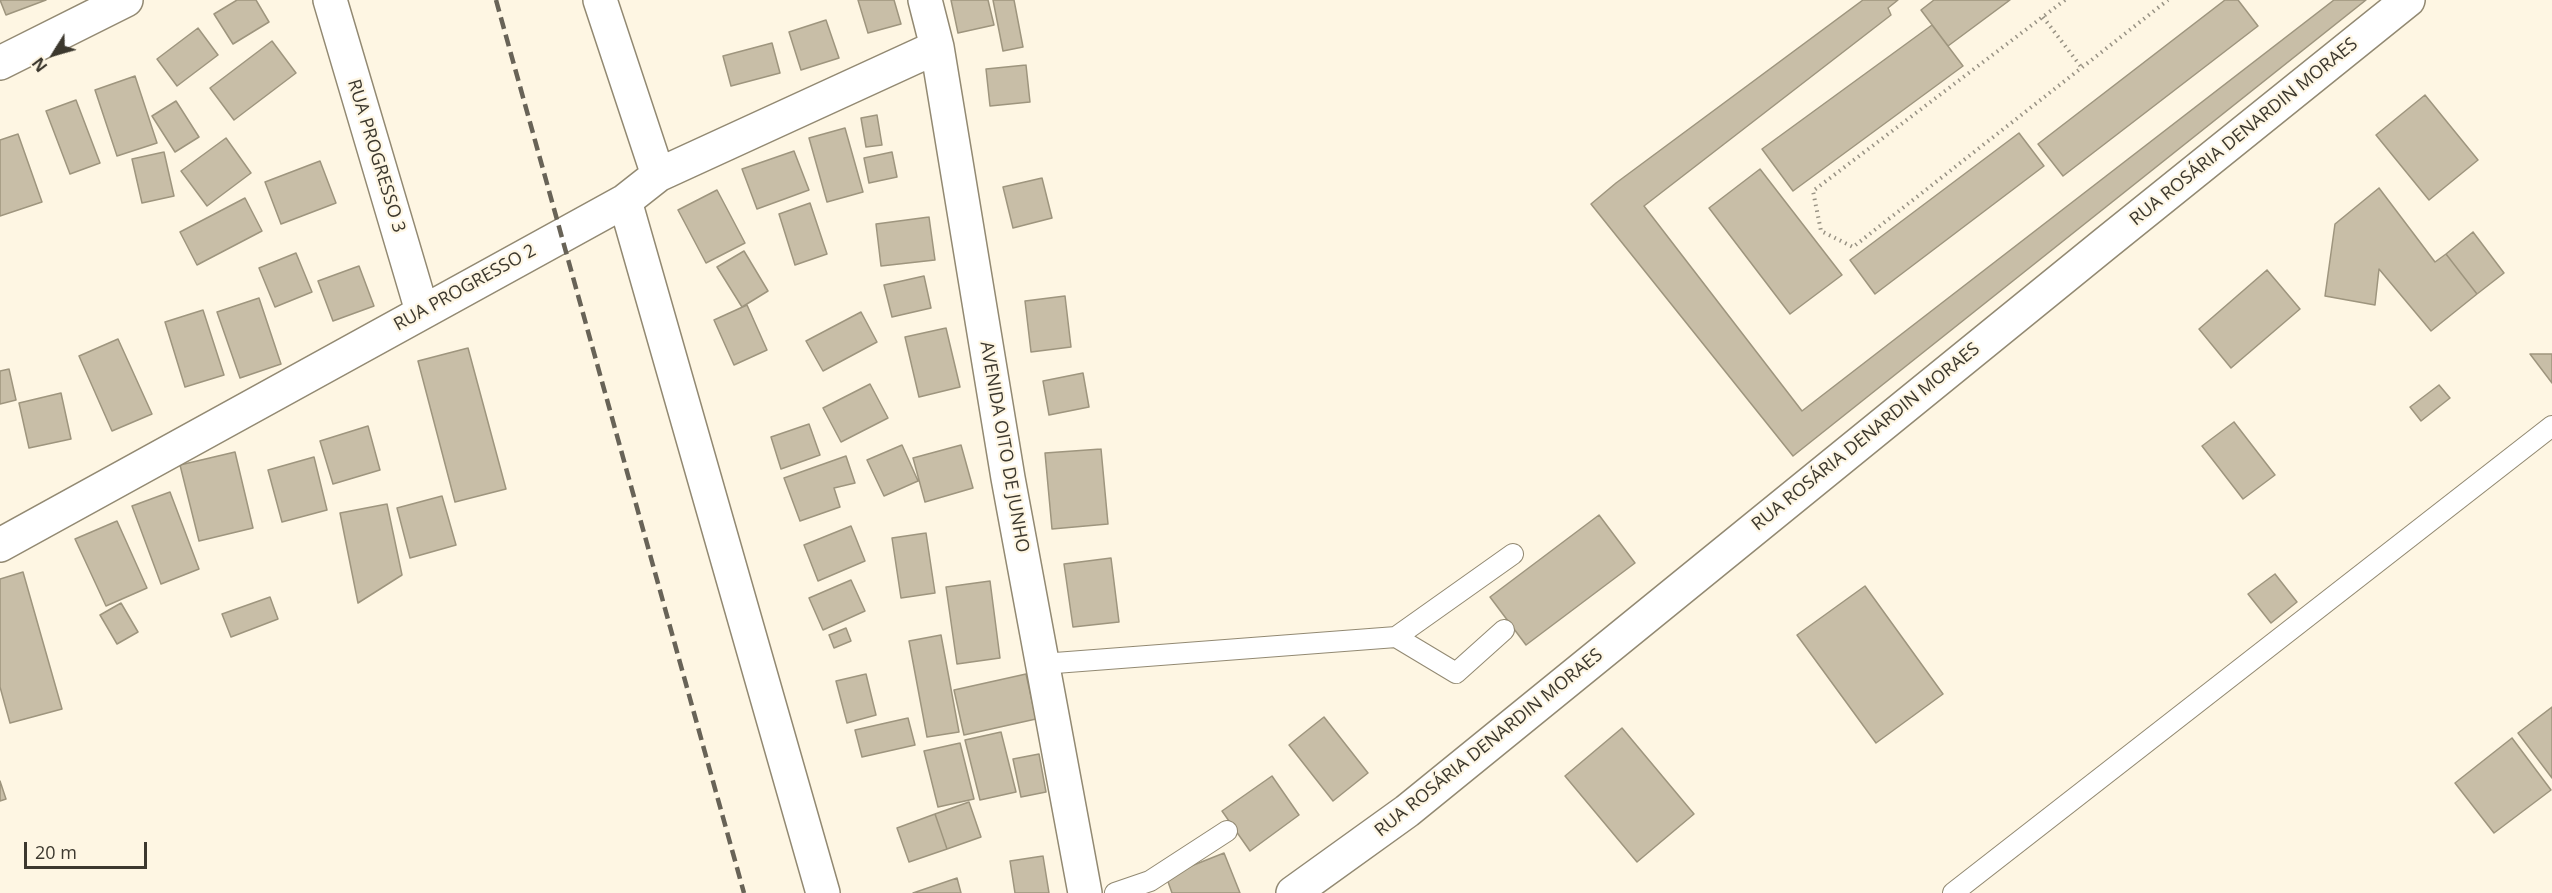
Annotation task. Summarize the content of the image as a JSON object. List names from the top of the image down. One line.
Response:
{"streets":{"street":["RUA ROSÁRIA DENARDIN MORAES","RUA PROGRESSO 3","RUA PROGRESSO 2","AVENIDA OITO DE JUNHO"]},"crossings":[["RUA PROGRESSO 3","RUA PROGRESSO 2"],["RUA PROGRESSO 2","AVENIDA OITO DE JUNHO"]],"scale_bar":"20 m","north":"bottom left"}
